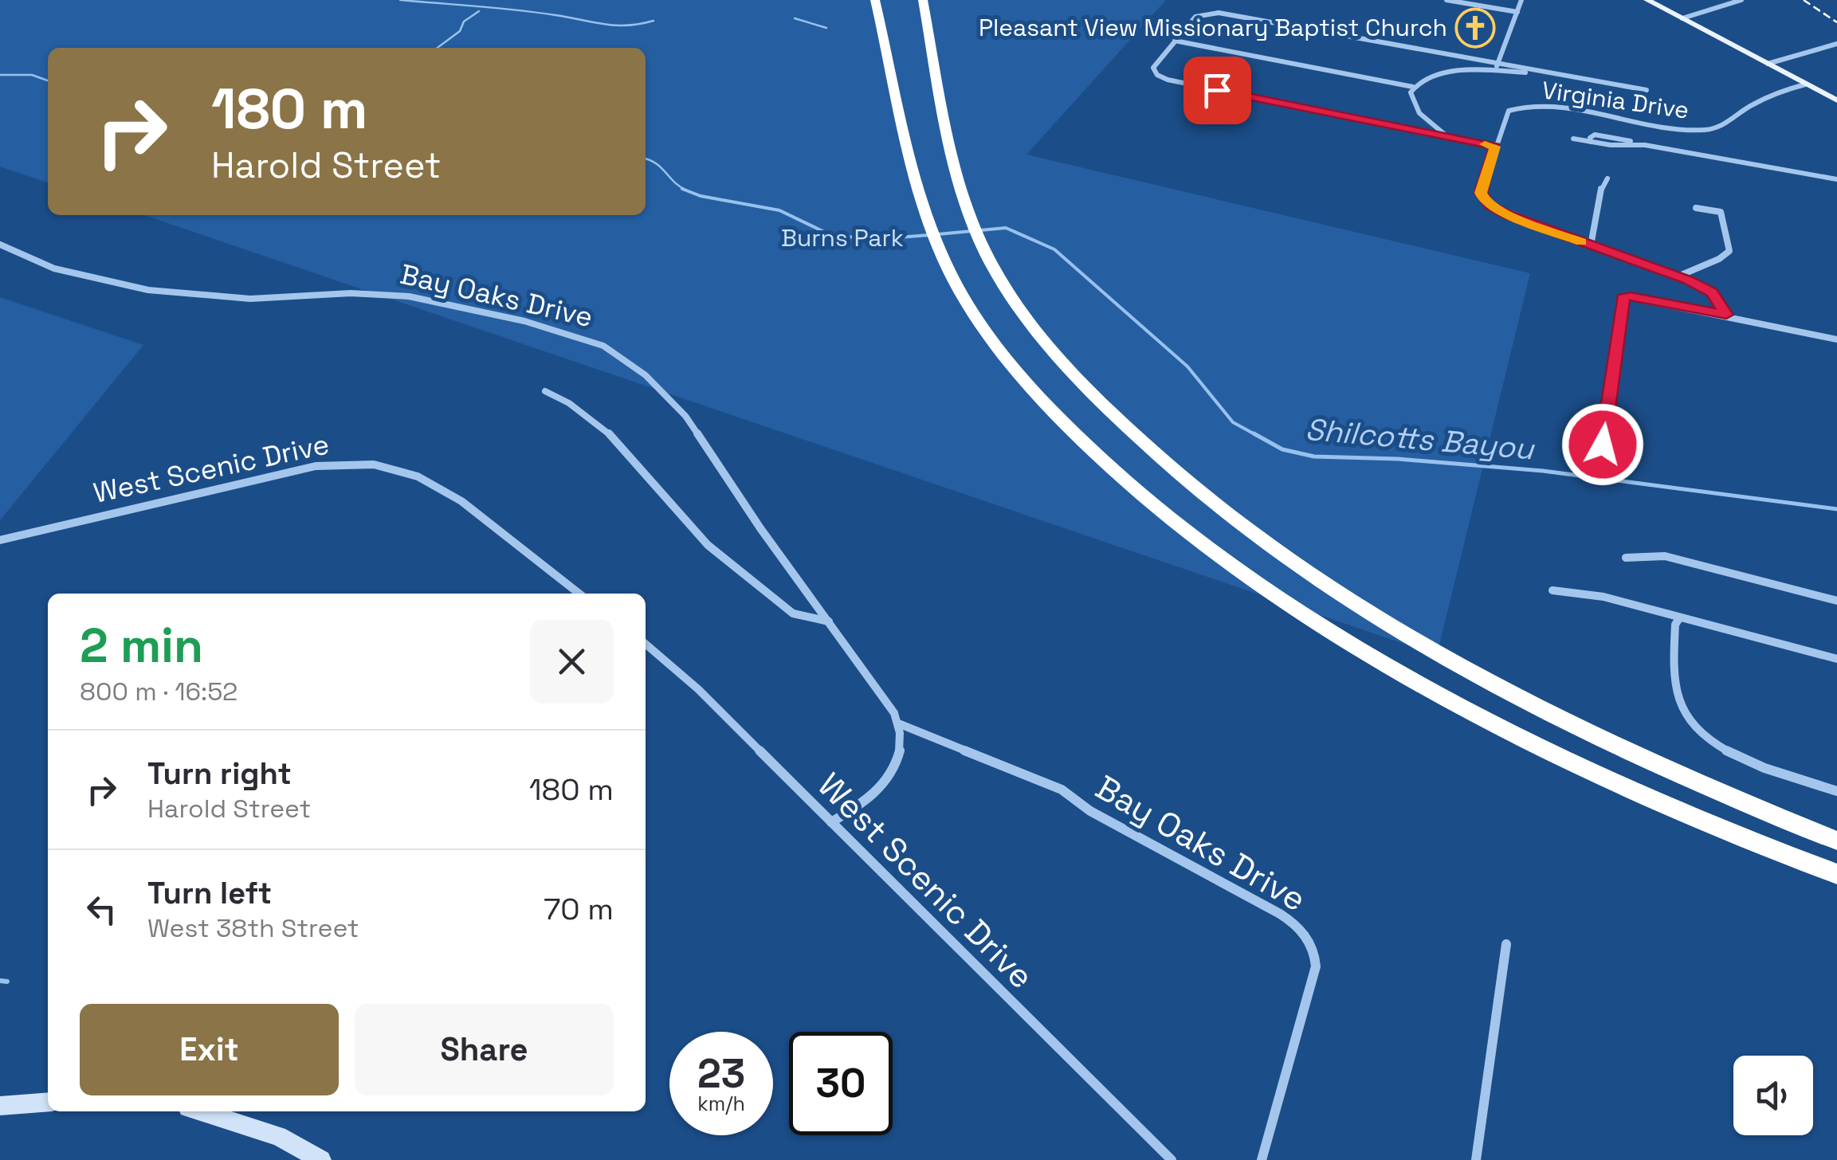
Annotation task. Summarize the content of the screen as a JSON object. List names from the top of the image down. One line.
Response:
{"streets":{"street":["Virginia Drive","Bay Oaks Drive","West Scenic Drive"]},"water":["Shilcotts Bayou"],"parks":["Burns Park"],"places":{"church":["Pleasant View Missionary Baptist Church"]},"page":{"turn":["180 m","Harold Street"],"heading":["2 min","800 m · 16:52"],"list":[{"name":"Turn right","note":"Harold Street","value":"180 m"},{"name":"Turn left","note":"West 38th Street","value":"70 m"}],"buttons":["Exit","Share"],"speed":"23 km/h","limit":"30"}}
